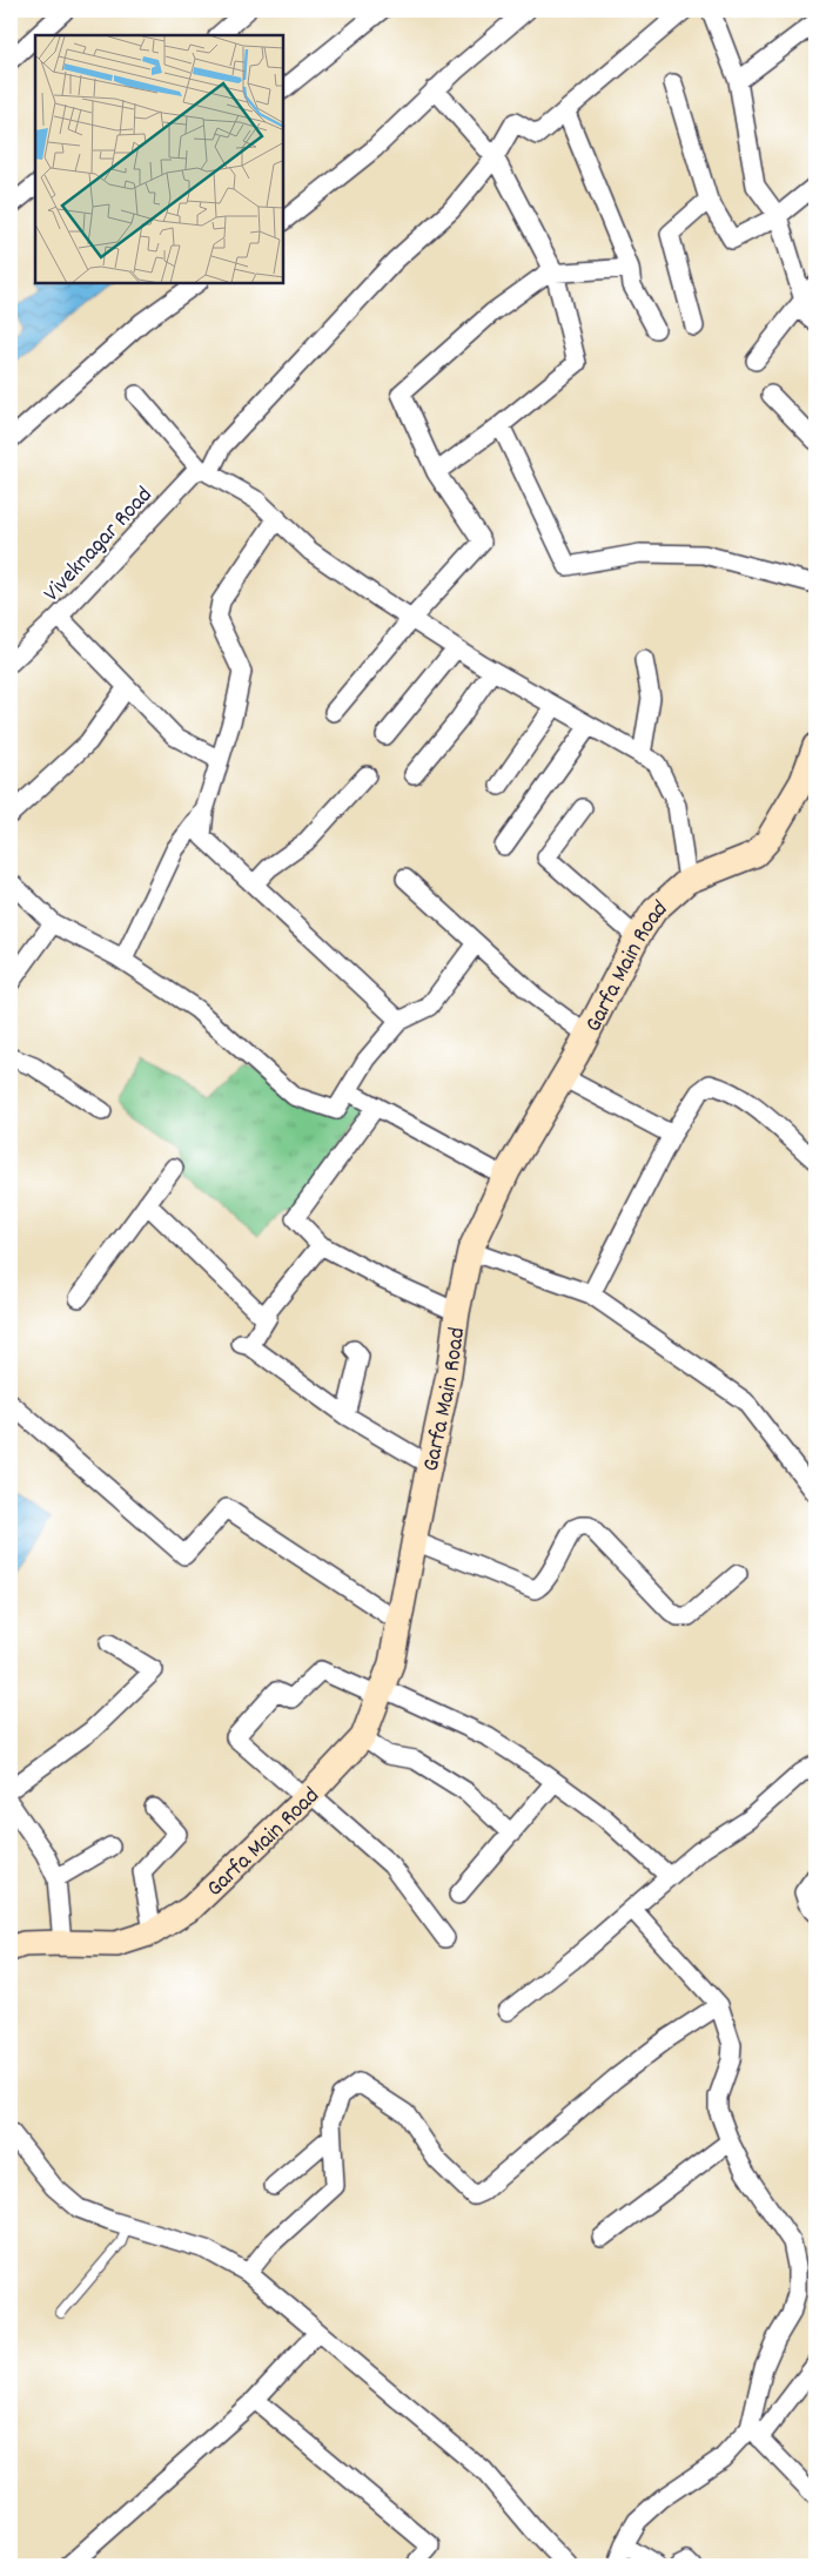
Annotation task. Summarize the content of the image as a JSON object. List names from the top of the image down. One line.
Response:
{"streets":{"main road":["Garfa Main Road"],"street":["Viveknagar Road"]}}
